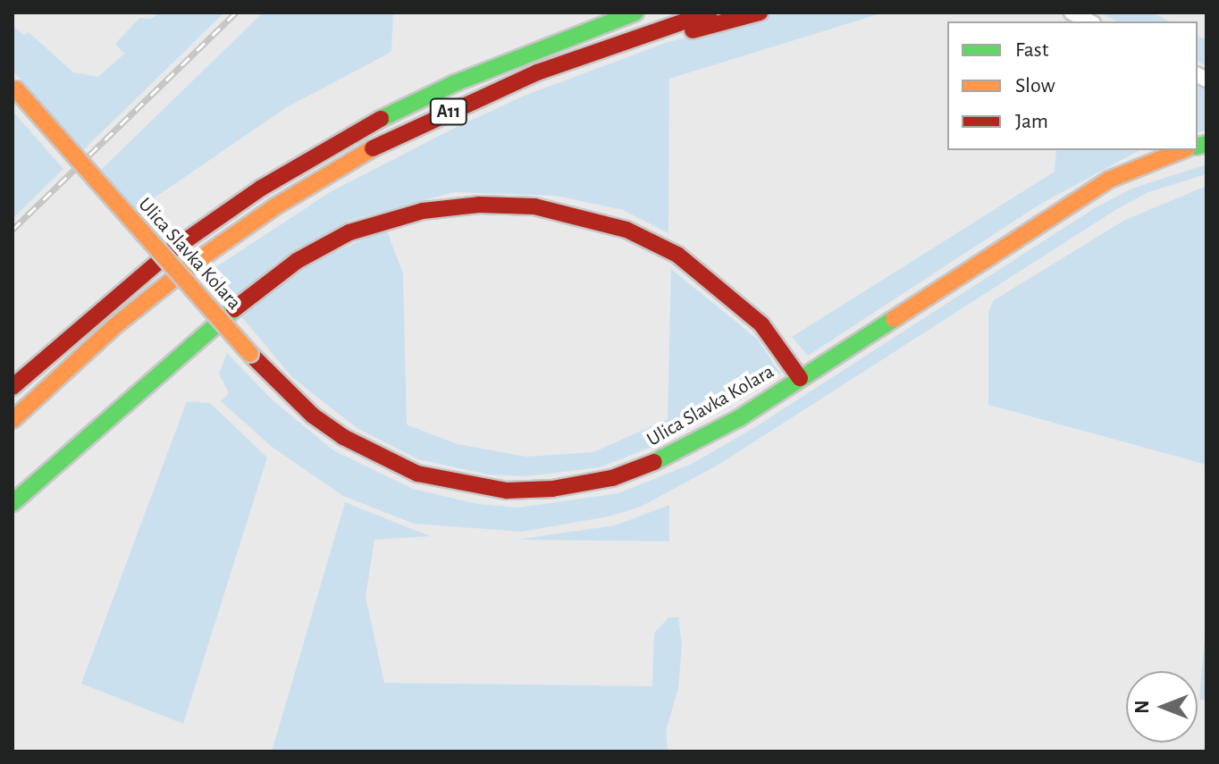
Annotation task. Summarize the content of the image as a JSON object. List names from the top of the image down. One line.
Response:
{"streets":{"main road":["A11","Ulica Slavka Kolara"]},"legend":["Fast","Slow","Jam"],"north":"left"}
